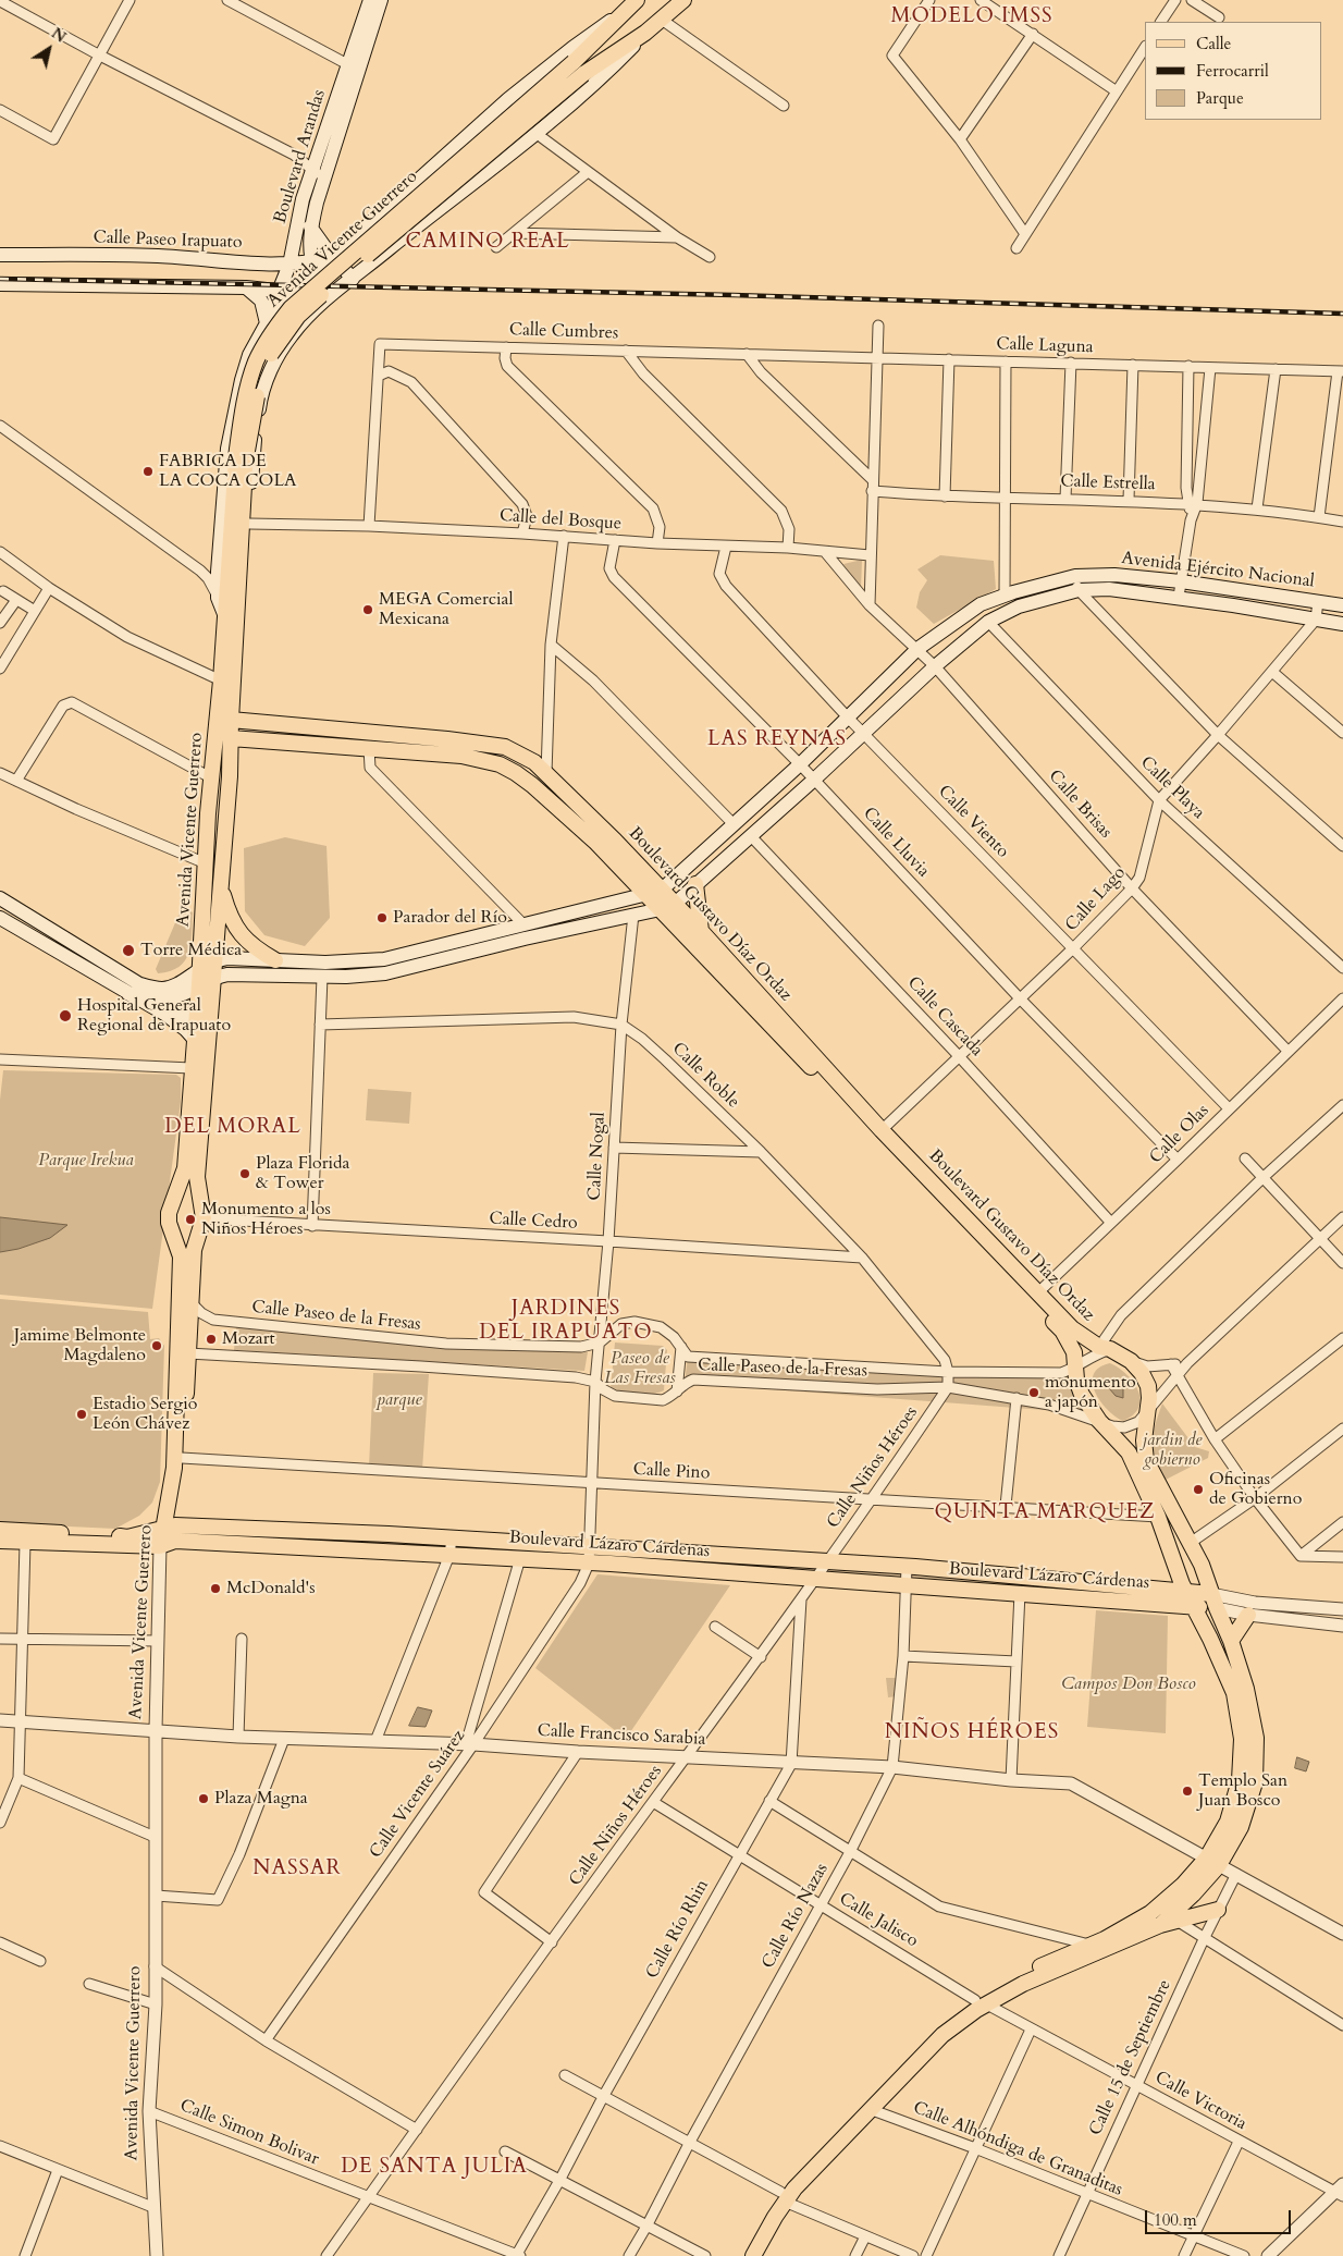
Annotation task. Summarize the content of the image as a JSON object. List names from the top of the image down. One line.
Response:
{"streets":{"main road":["Boulevard Arandas","Avenida Vicente Guerrero","Calle Paseo Irapuato","Avenida Ejército Nacional","Boulevard Gustavo Díaz Ordaz","Boulevard Lázaro Cárdenas"],"street":["Calle Cumbres","Calle Laguna","Calle Estrella","Calle del Bosque","Calle Playa","Calle Brisas","Calle Viento","Calle Lluvia","Calle Lago","Calle Cascada","Calle Roble","Calle Olas","Calle Nogal","Calle Cedro","Calle Paseo de la Fresas","Calle Niños Héroes","Calle Pino","Calle Francisco Sarabia","Calle Vicente Suárez","Calle Río Nazas","Calle Jalisco","Calle Río Rhin","Calle 15 de Septiembre","Calle Victoria","Calle Simon Bolivar","Calle Alhóndiga de Granaditas"]},"crossings":[["Boulevard Arandas","Calle Paseo Irapuato"],["Avenida Vicente Guerrero","Avenida Ejército Nacional"],["Avenida Vicente Guerrero","Boulevard Gustavo Díaz Ordaz"],["Avenida Vicente Guerrero","Calle Cedro"],["Avenida Vicente Guerrero","Calle Paseo de la Fresas"],["Avenida Vicente Guerrero","Calle Pino"],["Avenida Vicente Guerrero","Boulevard Lázaro Cárdenas"],["Avenida Vicente Guerrero","Calle Francisco Sarabia"],["Avenida Vicente Guerrero","Calle Simon Bolivar"],["Calle Cumbres","Calle Laguna"],["Calle del Bosque","Calle Brisas"],["Calle del Bosque","Calle Viento"],["Calle del Bosque","Calle Lluvia"],["Avenida Ejército Nacional","Calle Playa"],["Avenida Ejército Nacional","Calle Brisas"],["Avenida Ejército Nacional","Calle Viento"],["Avenida Ejército Nacional","Calle Lluvia"],["Avenida Ejército Nacional","Calle Lago"],["Avenida Ejército Nacional","Boulevard Gustavo Díaz Ordaz"],["Avenida Ejército Nacional","Calle Cascada"],["Calle Playa","Calle Lago"],["Calle Brisas","Calle Lago"],["Calle Brisas","Calle Olas"],["Calle Viento","Calle Lago"],["Calle Viento","Calle Olas"],["Calle Lluvia","Calle Lago"],["Calle Lluvia","Calle Olas"],["Calle Lago","Boulevard Gustavo Díaz Ordaz"],["Calle Lago","Calle Cascada"],["Boulevard Gustavo Díaz Ordaz","Calle Olas"],["Boulevard Gustavo Díaz Ordaz","Calle Paseo de la Fresas"],["Boulevard Gustavo Díaz Ordaz","Calle Pino"],["Boulevard Gustavo Díaz Ordaz","Boulevard Lázaro Cárdenas"],["Boulevard Gustavo Díaz Ordaz","Calle Francisco Sarabia"],["Boulevard Gustavo Díaz Ordaz","Calle Jalisco"],["Boulevard Gustavo Díaz Ordaz","Calle Victoria"],["Boulevard Gustavo Díaz Ordaz","Calle Alhóndiga de Granaditas"],["Calle Cascada","Calle Olas"],["Calle Roble","Calle Nogal"],["Calle Roble","Calle Cedro"],["Calle Roble","Calle Paseo de la Fresas"],["Calle Nogal","Calle Cedro"],["Calle Nogal","Calle Paseo de la Fresas"],["Calle Nogal","Calle Pino"],["Calle Nogal","Boulevard Lázaro Cárdenas"],["Calle Nogal","Calle Vicente Suárez"],["Calle Paseo de la Fresas","Calle Niños Héroes"],["Calle Niños Héroes","Calle Pino"],["Calle Niños Héroes","Boulevard Lázaro Cárdenas"],["Calle Niños Héroes","Calle Francisco Sarabia"],["Calle Niños Héroes","Calle Jalisco"],["Calle Niños Héroes","Calle Río Rhin"],["Calle Niños Héroes","Calle Simon Bolivar"],["Boulevard Lázaro Cárdenas","Calle Vicente Suárez"],["Boulevard Lázaro Cárdenas","Calle Río Nazas"],["Calle Francisco Sarabia","Calle Vicente Suárez"],["Calle Francisco Sarabia","Calle Río Nazas"],["Calle Francisco Sarabia","Calle Río Rhin"],["Calle Francisco Sarabia","Calle 15 de Septiembre"],["Calle Río Nazas","Calle Jalisco"],["Calle Jalisco","Calle Río Rhin"],["Calle Jalisco","Calle Victoria"],["Calle Río Rhin","Calle Simon Bolivar"],["Calle 15 de Septiembre","Calle Victoria"],["Calle 15 de Septiembre","Calle Alhóndiga de Granaditas"]],"districts":["MODELO IMSS","CAMINO REAL","LAS REYNAS","DEL MORAL","JARDINES DEL IRAPUATO","QUINTA MARQUEZ","NIÑOS HÉROES","NASSAR","DE SANTA JULIA"],"parks":["Parque Irekua","Paseo de Las Fresas","parque","jardin de gobierno","Campos Don Bosco"],"places":["FABRICA DE LA COCA COLA","MEGA Comercial Mexicana","Parador del Río","Torre Médica","Hospital General Regional de Irapuato","Plaza Florida & Tower","Monumento a los Niños Héroes","Mozart","Jamime Belmonte Magdaleno","monumento a japón","Estadio Sergio León Chávez","Oficinas de Gobierno","McDonald's","Templo San Juan Bosco","Plaza Magna"],"legend":["Calle","Ferrocarril","Parque"],"scale_bar":"100 m","north":"top right"}
